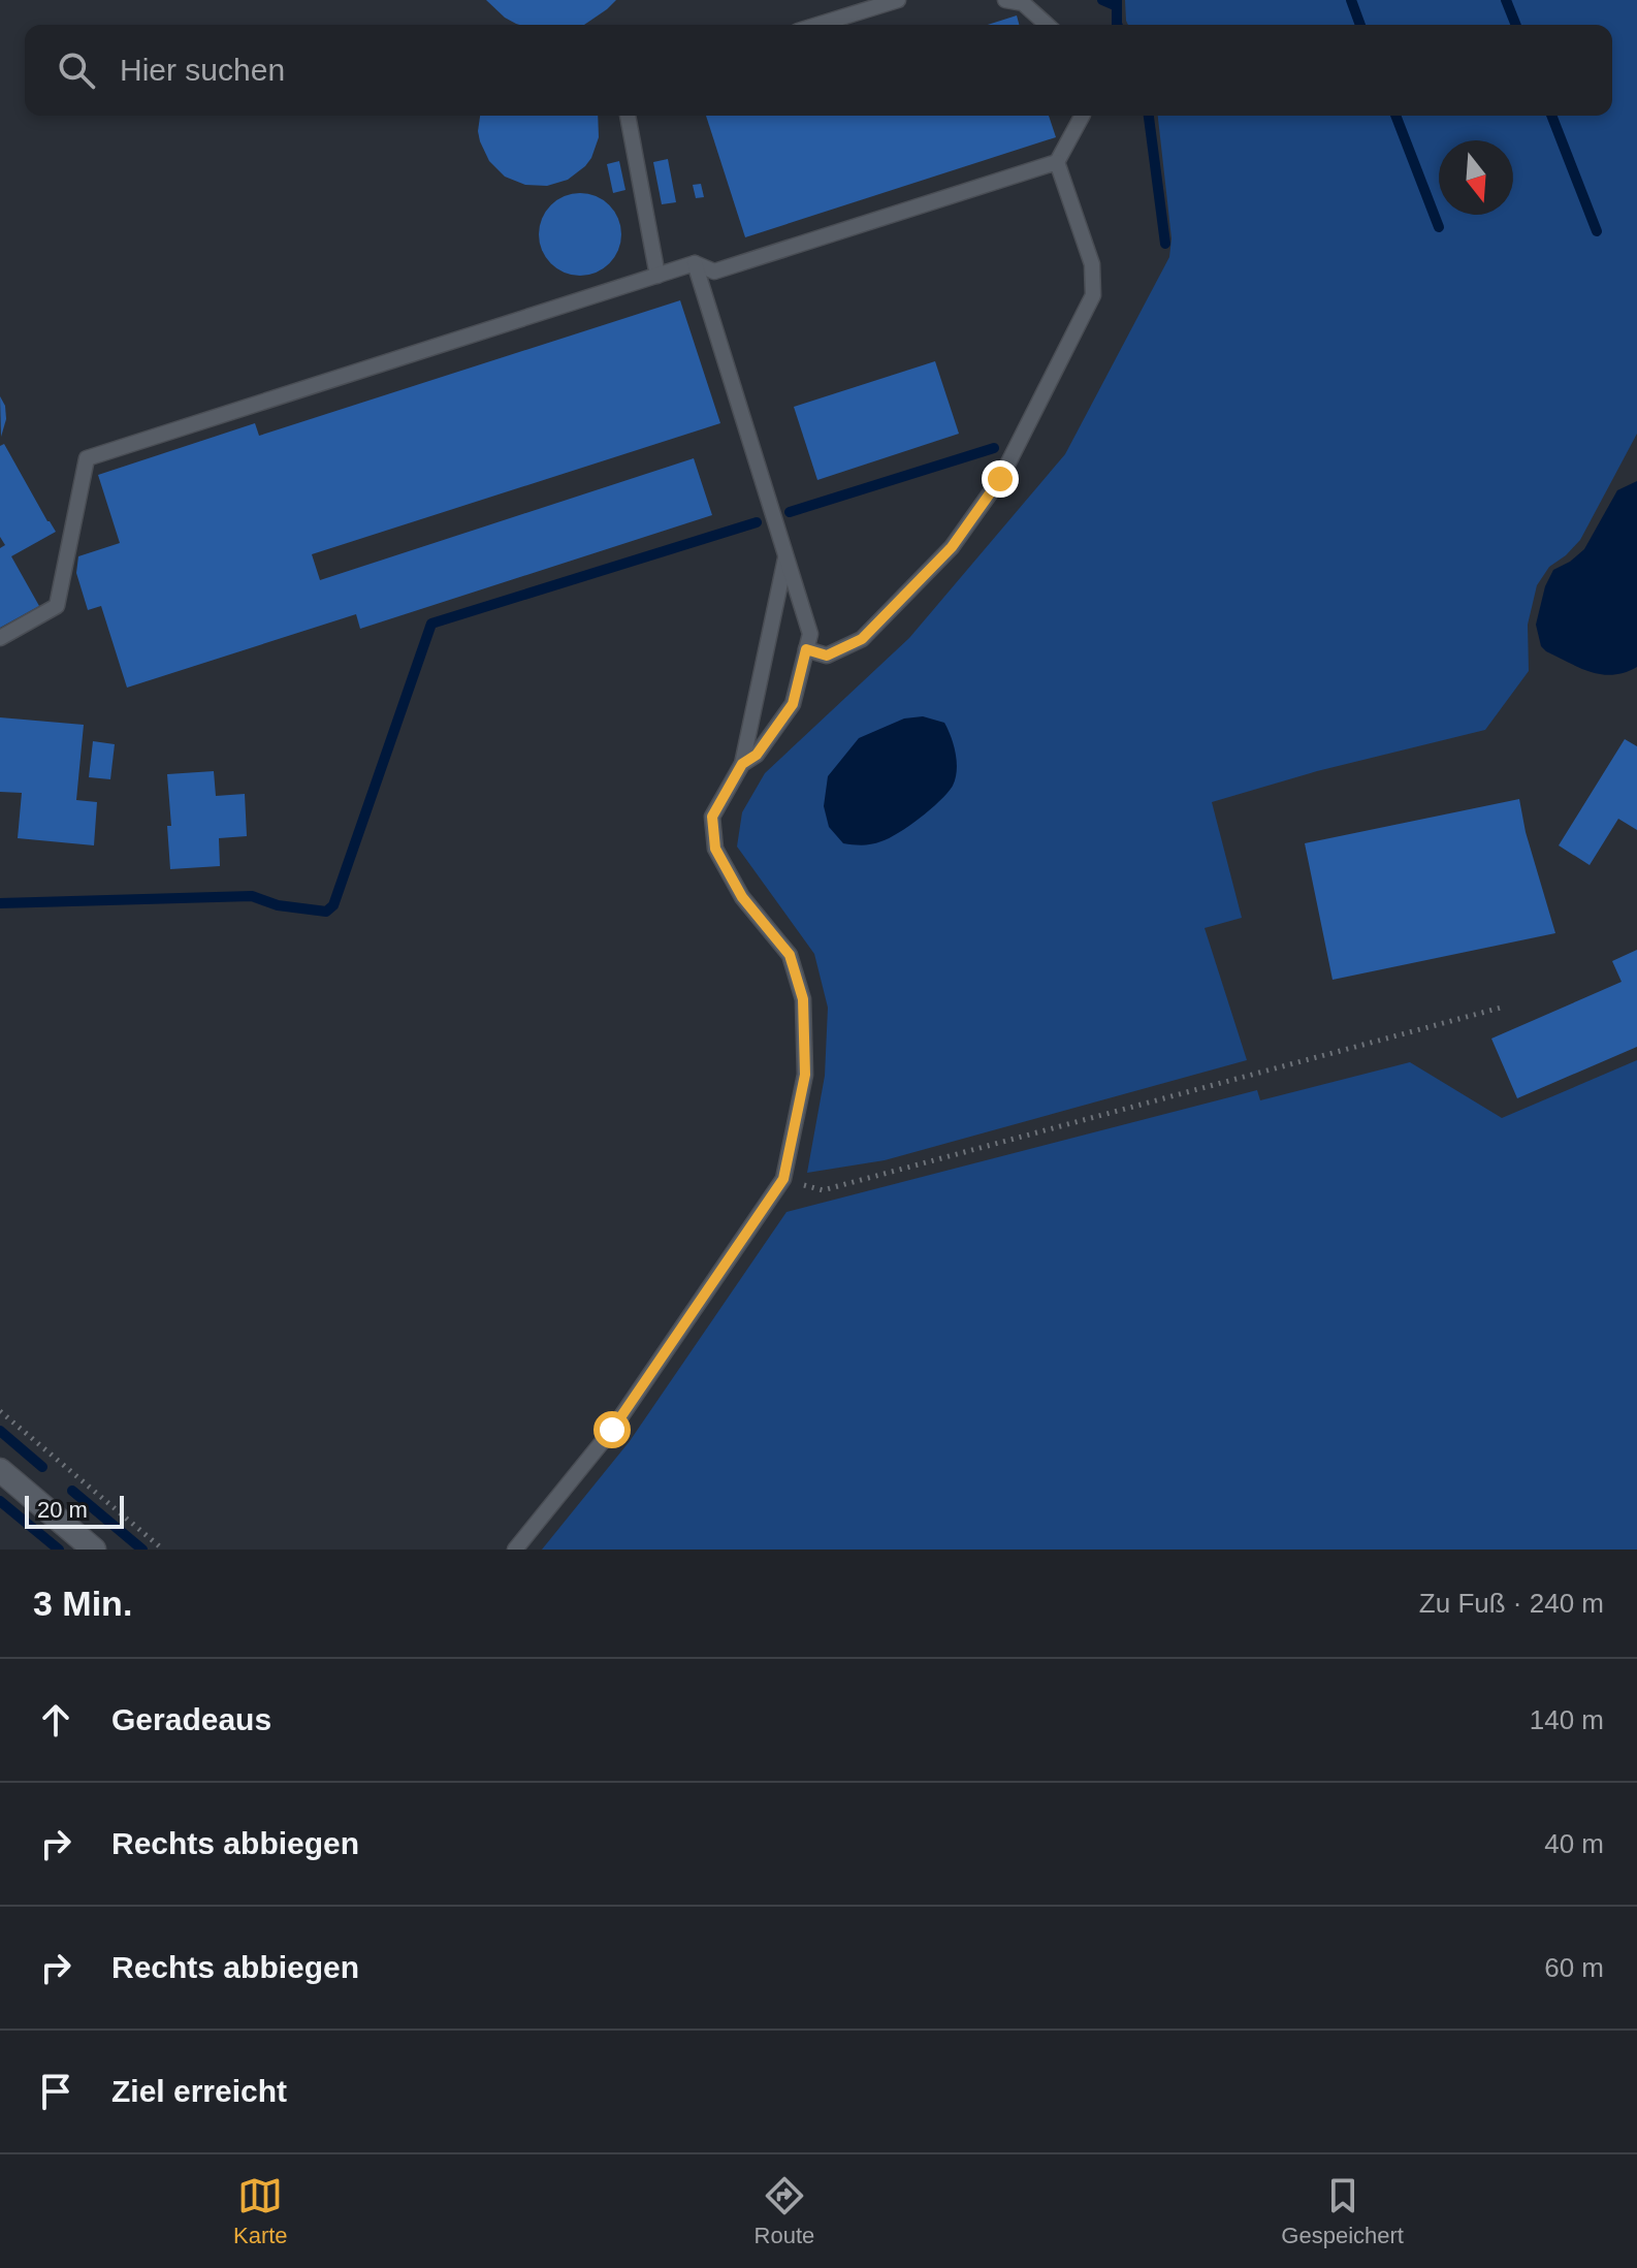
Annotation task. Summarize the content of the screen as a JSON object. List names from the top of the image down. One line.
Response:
{"scale_bar":"20 m","north":"bottom","page":{"search":"Hier suchen","scale":"20 m","heading":["3 Min.","Zu Fuß · 240 m"],"list":[["Geradeaus","140 m"],["Rechts abbiegen","40 m"],["Rechts abbiegen","60 m"],"Ziel erreicht"],"nav":["Karte","Route","Gespeichert"]}}
